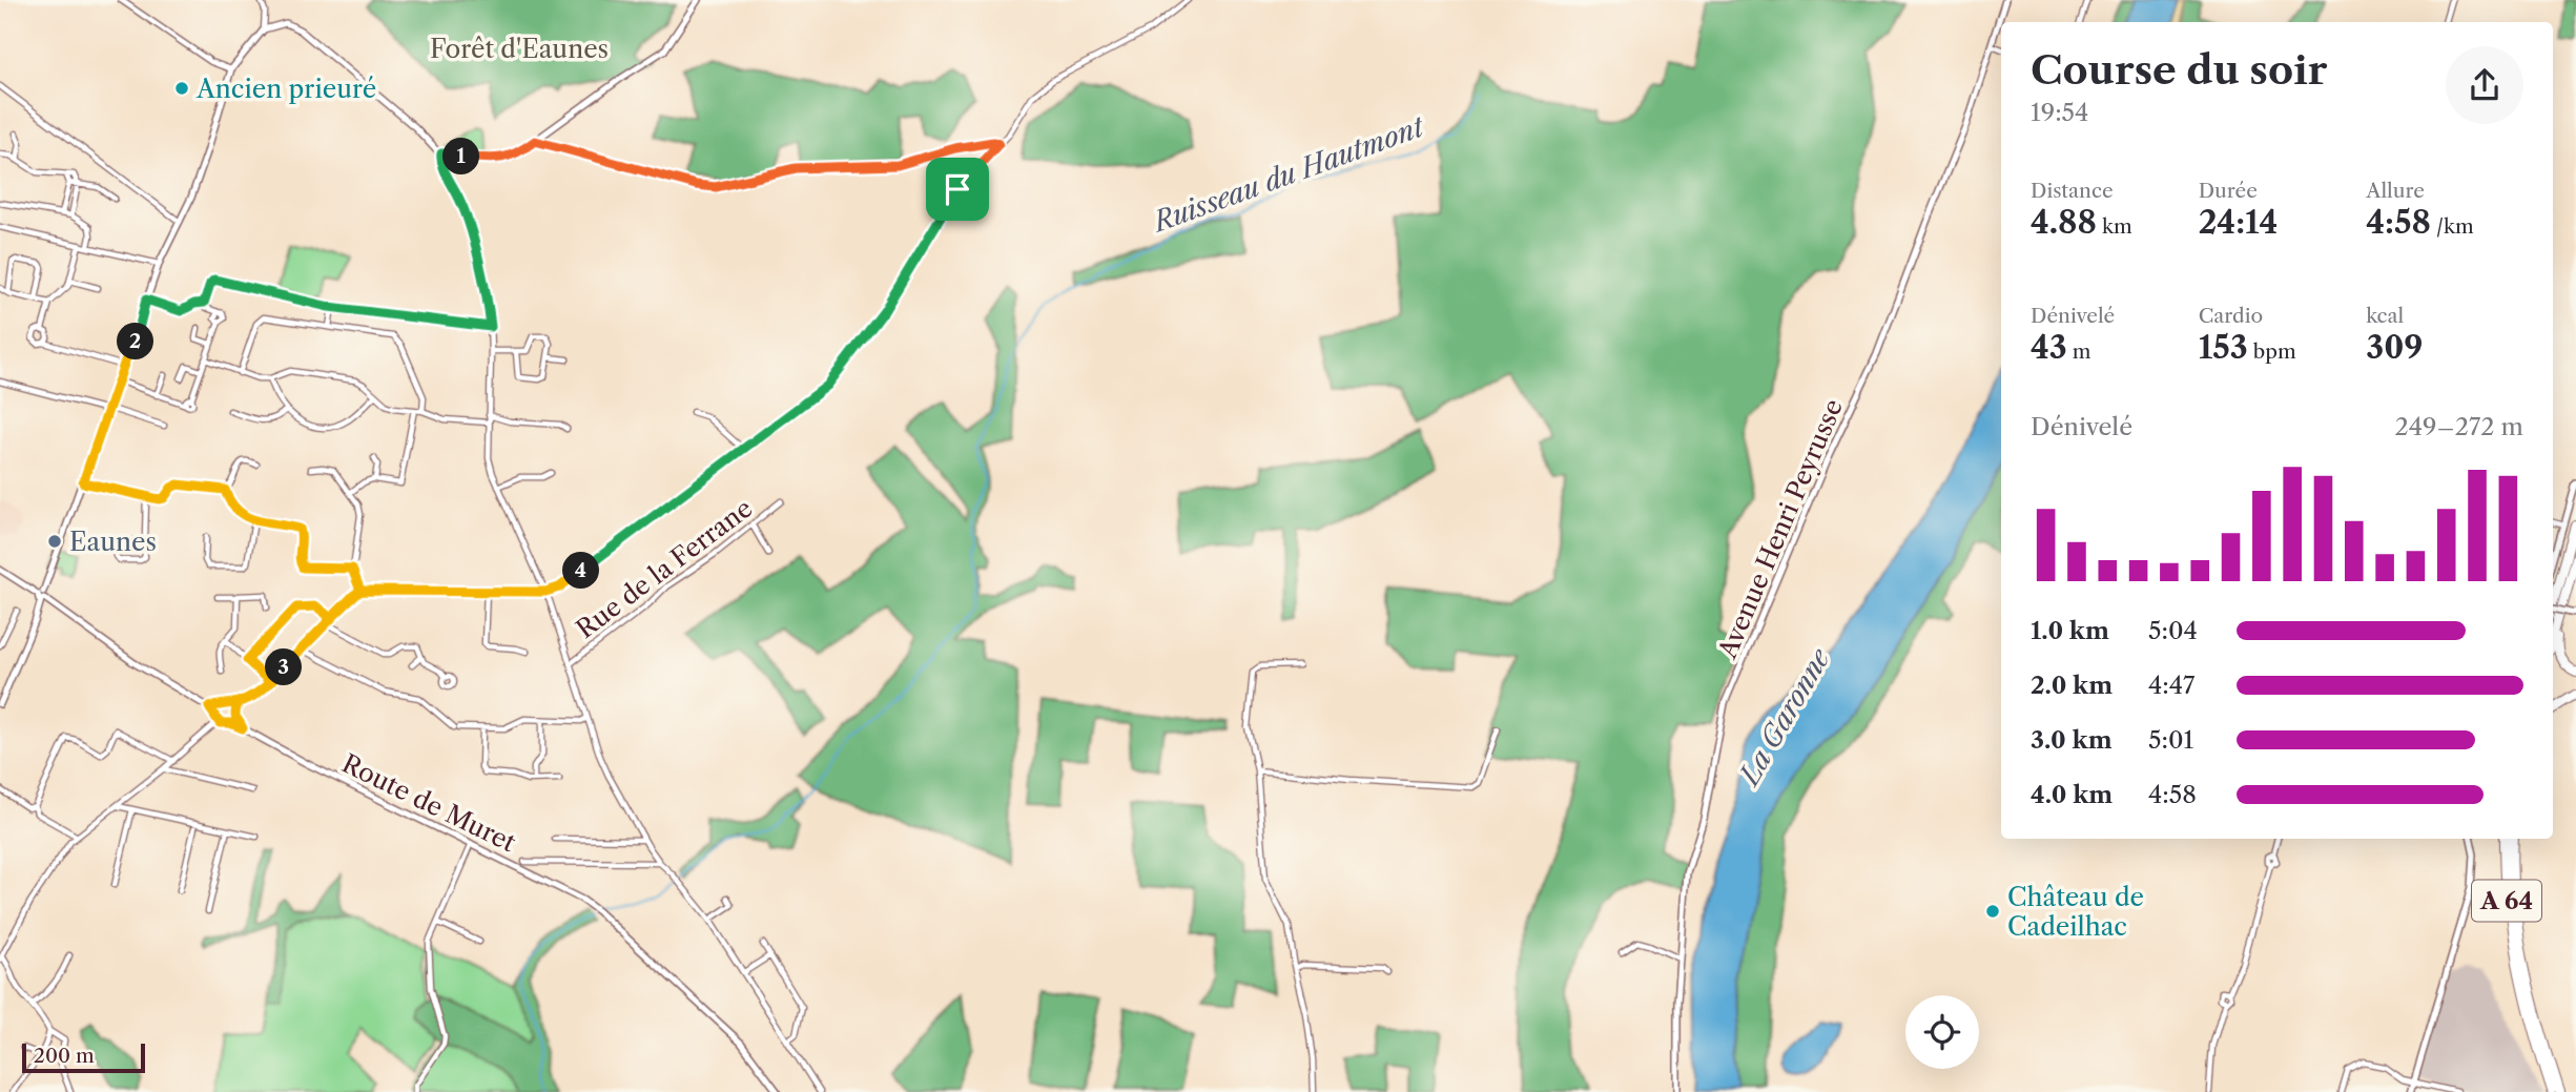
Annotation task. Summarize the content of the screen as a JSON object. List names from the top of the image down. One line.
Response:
{"streets":{"highway":["A 64"],"street":["Avenue Henri Peyrusse","Rue de la Ferrane","Route de Muret"]},"water":["Ruisseau du Hautmont","La Garonne"],"parks":["Forêt d'Eaunes"],"places":["Ancien prieuré","Eaunes","Château de Cadeilhac"],"scale_bar":"200 m","page":{"heading":["Course du soir","19:54"],"pins":["1","2","4","3"],"stats":[["Distance","4.88 km"],["Durée","24:14"],["Allure","4:58 /km"],["Dénivelé","43 m"],["Cardio","153 bpm"],["kcal","309"]],"chart":["Dénivelé","249–272 m"],"list":[{"name":"1.0 km","note":"5:04"},{"name":"2.0 km","note":"4:47"},{"name":"3.0 km","note":"5:01"},{"name":"4.0 km","note":"4:58"}],"scale":"200 m"}}
